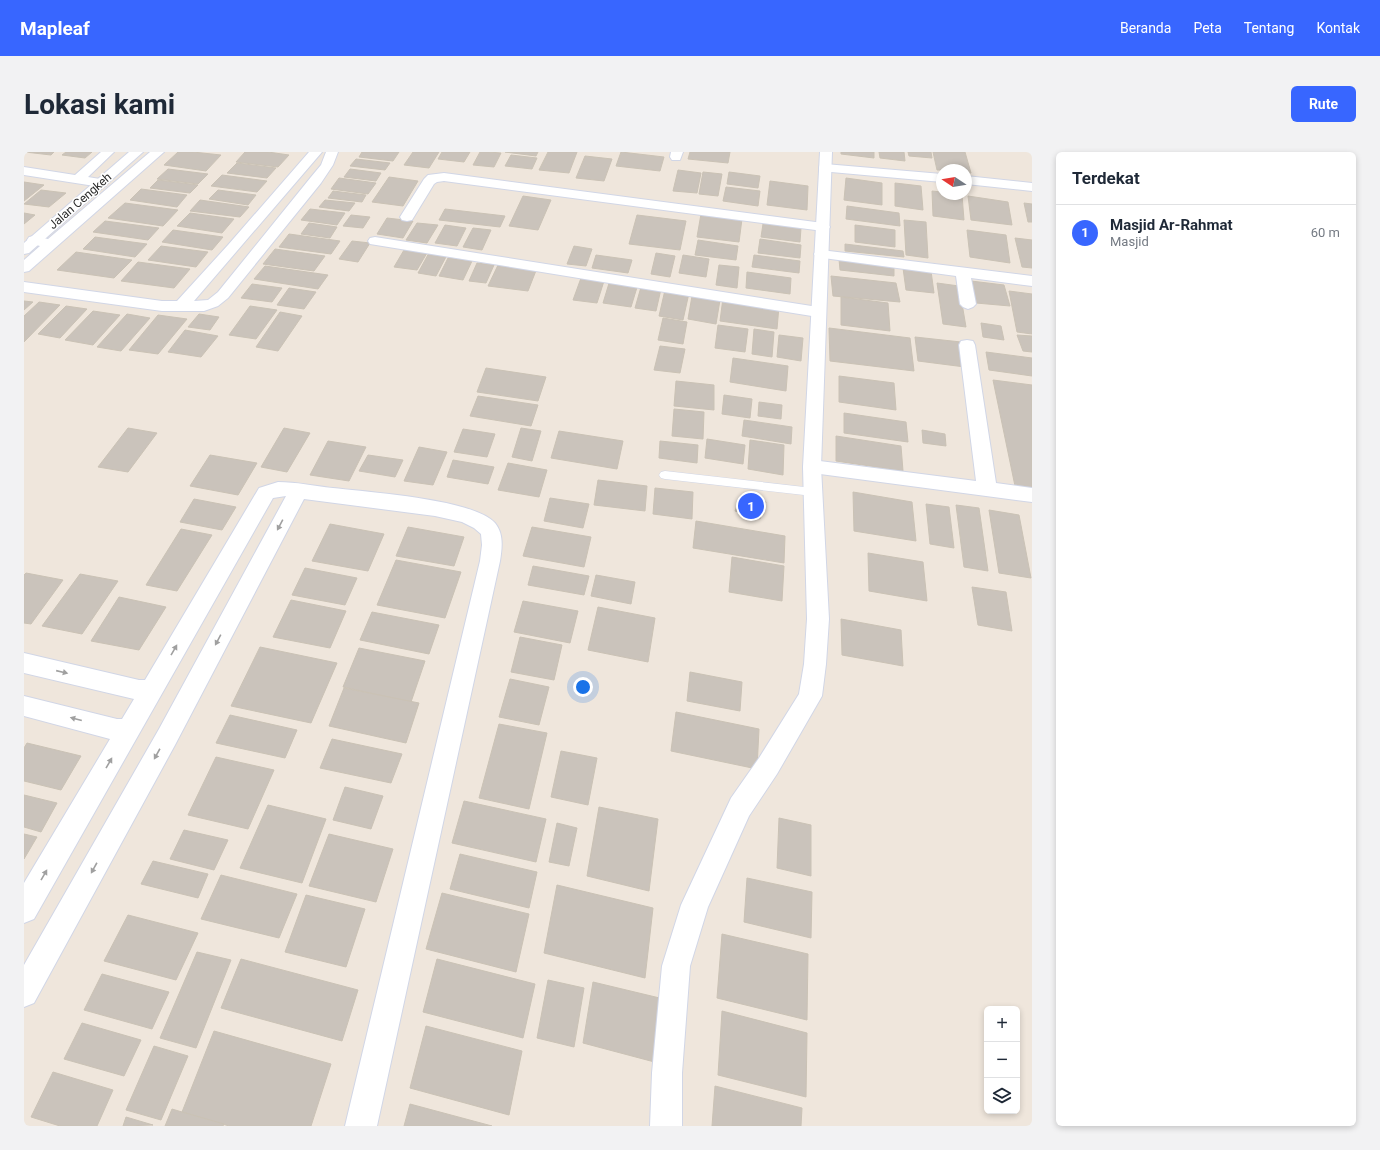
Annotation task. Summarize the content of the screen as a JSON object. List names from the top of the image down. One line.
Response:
{"streets":{"street":["Jalan Cengkeh"]},"north":"left","page":{"header":"Mapleaf","nav":["Beranda","Peta","Tentang","Kontak"],"buttons":"Rute","title":"Lokasi kami","heading":"Terdekat","list":[{"mark":"1","name":"Masjid Ar-Rahmat","note":"Masjid","value":"60 m"}],"pins":"1","map_buttons":["+","−"]}}
